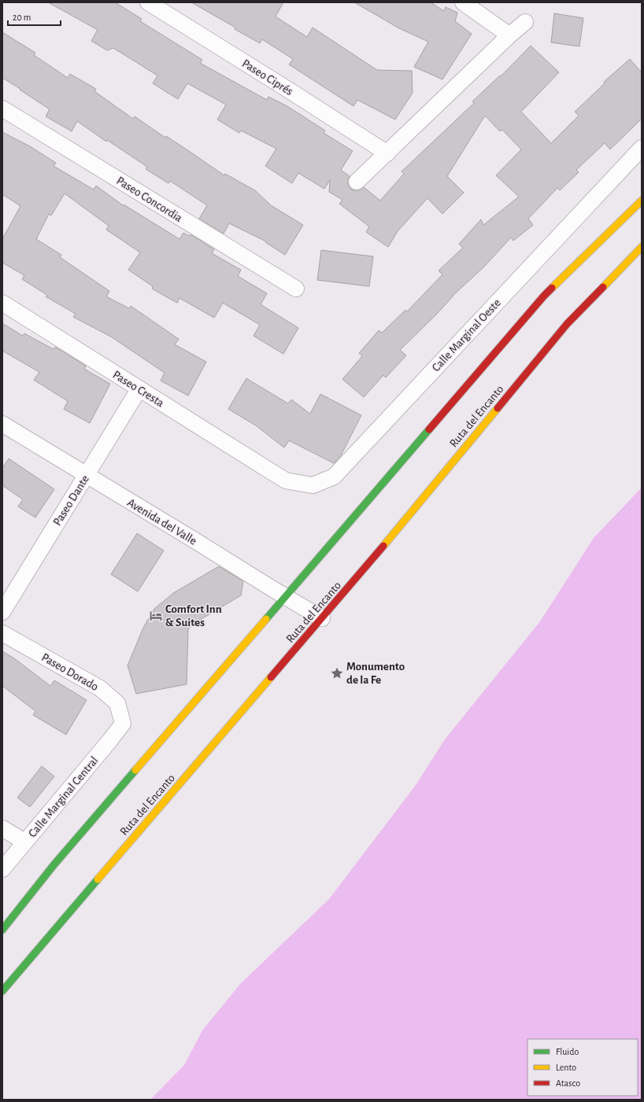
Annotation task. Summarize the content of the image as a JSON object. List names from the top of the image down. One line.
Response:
{"streets":{"main road":["Ruta del Encanto"],"street":["Paseo Ciprés","Paseo Concordia","Calle Marginal Oeste","Paseo Cresta","Paseo Dante","Avenida del Valle","Paseo Dorado","Calle Marginal Central"]},"crossings":[["Calle Marginal Oeste","Paseo Cresta"],["Paseo Cresta","Paseo Dante"],["Ruta del Encanto","Avenida del Valle"],["Paseo Dante","Avenida del Valle"],["Paseo Dorado","Calle Marginal Central"]],"places":{"hotel":["Comfort Inn & Suites"],"place":["Monumento de la Fe"]},"legend":["Fluido","Lento","Atasco"],"scale_bar":"20 m"}
